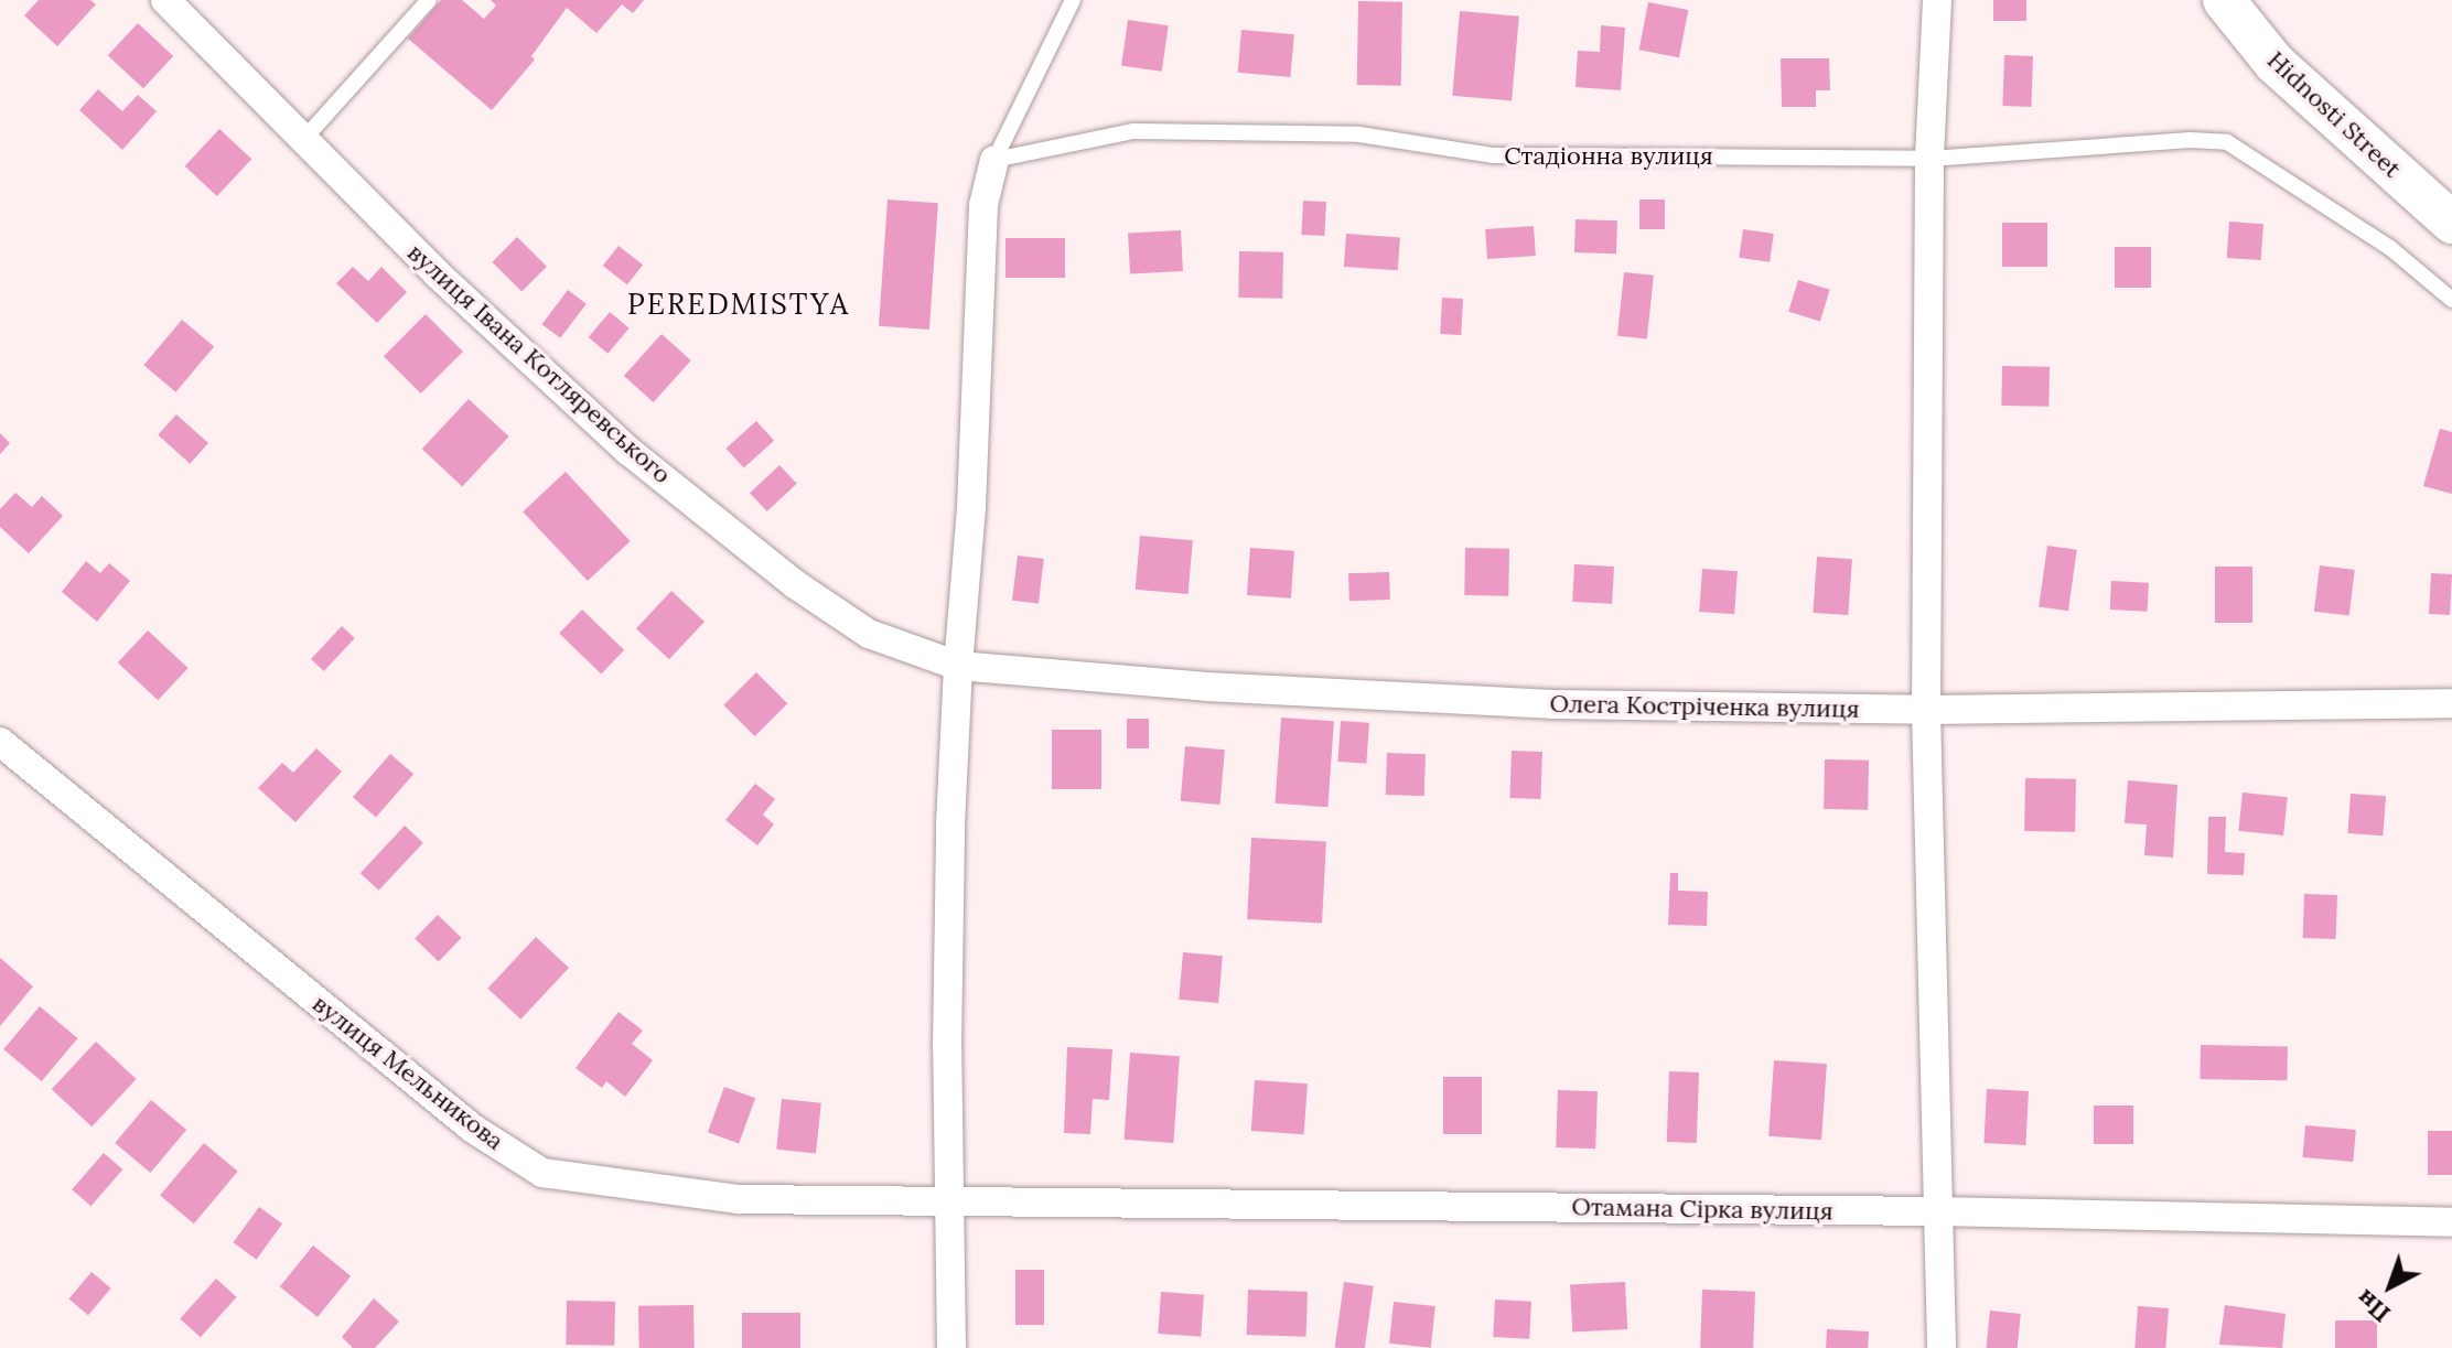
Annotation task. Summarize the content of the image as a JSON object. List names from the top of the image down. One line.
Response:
{"streets":{"main road":["Hidnosti Street"],"street":["вулиця Івана Котляревського","Олега Костріченка вулиця","вулиця Мельникова","Отамана Сірка вулиця"],"lane":["Стадіонна вулиця"]},"crossings":[["вулиця Івана Котляревського","Олега Костріченка вулиця"],["вулиця Мельникова","Отамана Сірка вулиця"]],"districts":["PEREDMISTYA"],"north":"bottom left"}
